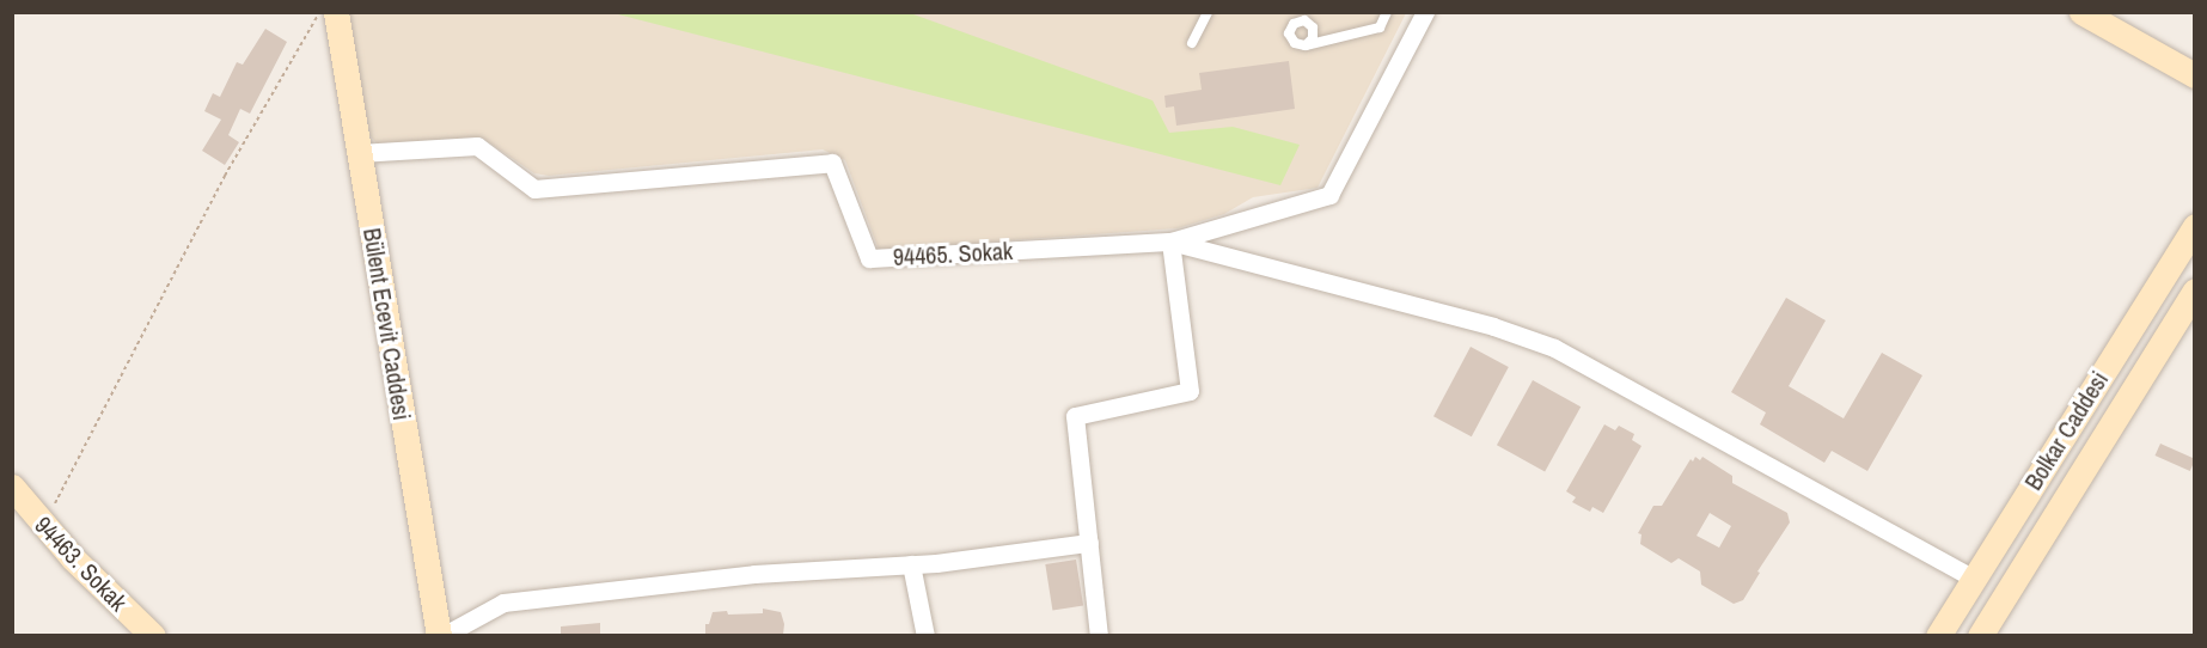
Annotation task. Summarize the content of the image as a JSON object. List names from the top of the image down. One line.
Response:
{"streets":{"street":["94465. Sokak","Bülent Ecevit Caddesi","Bolkar Caddesi","94463. Sokak"]},"crossings":[["94465. Sokak","Bülent Ecevit Caddesi"]]}
